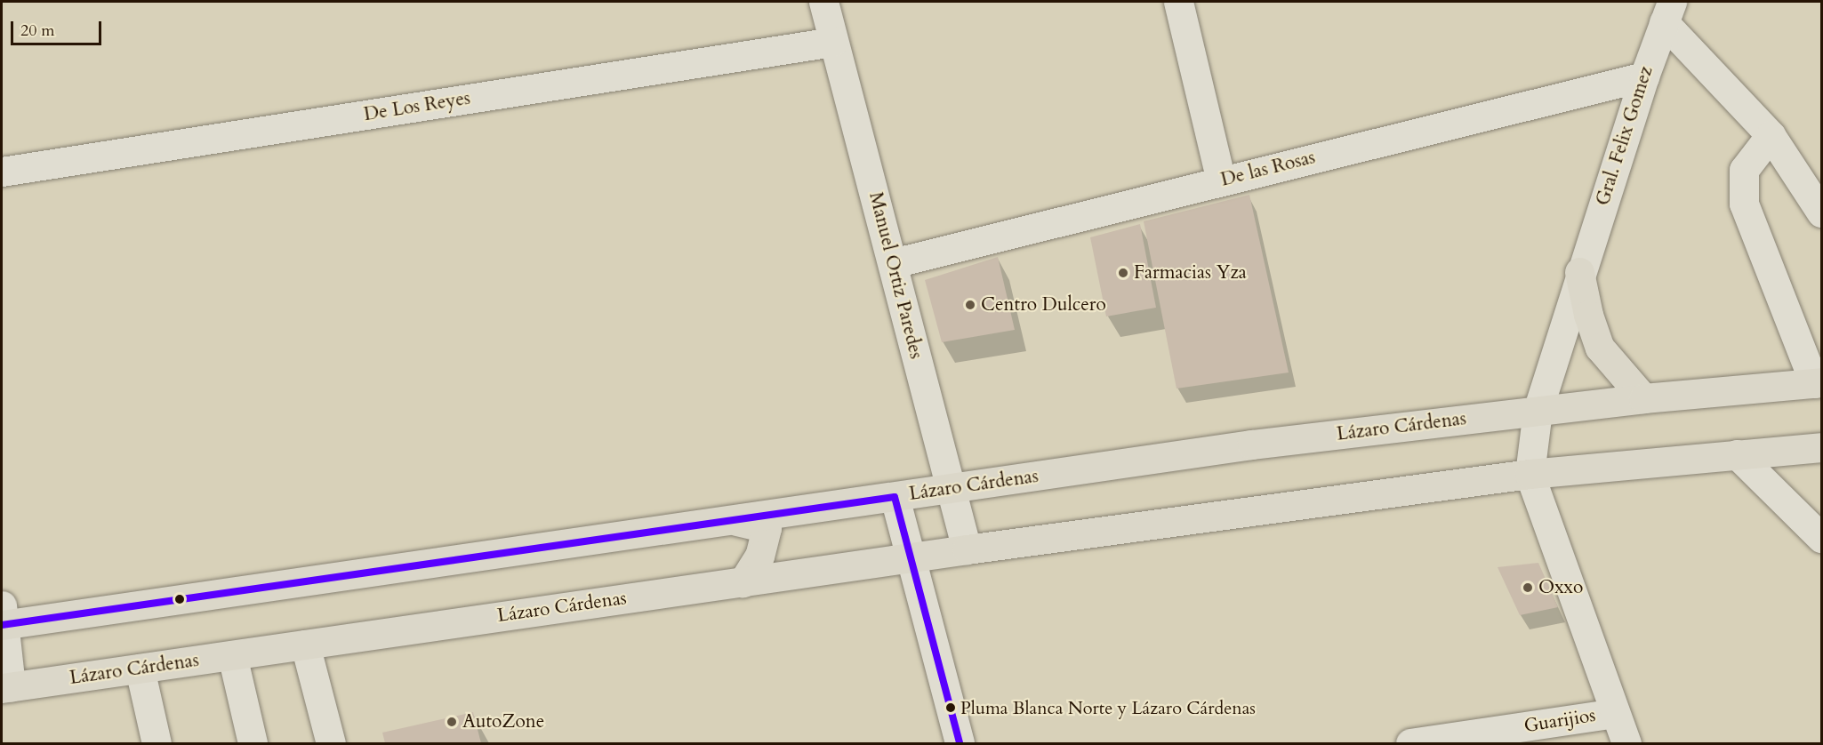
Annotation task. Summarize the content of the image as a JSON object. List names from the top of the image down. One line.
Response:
{"streets":{"main road":["Lázaro Cárdenas"],"street":["De Los Reyes","Gral. Felix Gomez","De las Rosas","Manuel Ortiz Paredes","Guarijios"]},"crossings":[["De Los Reyes","Manuel Ortiz Paredes"],["Gral. Felix Gomez","De las Rosas"],["Gral. Felix Gomez","Lázaro Cárdenas"],["De las Rosas","Manuel Ortiz Paredes"],["Manuel Ortiz Paredes","Lázaro Cárdenas"]],"places":["Farmacias Yza","Centro Dulcero","Oxxo","Pluma Blanca Norte y Lázaro Cárdenas","AutoZone"],"scale_bar":"20 m"}
